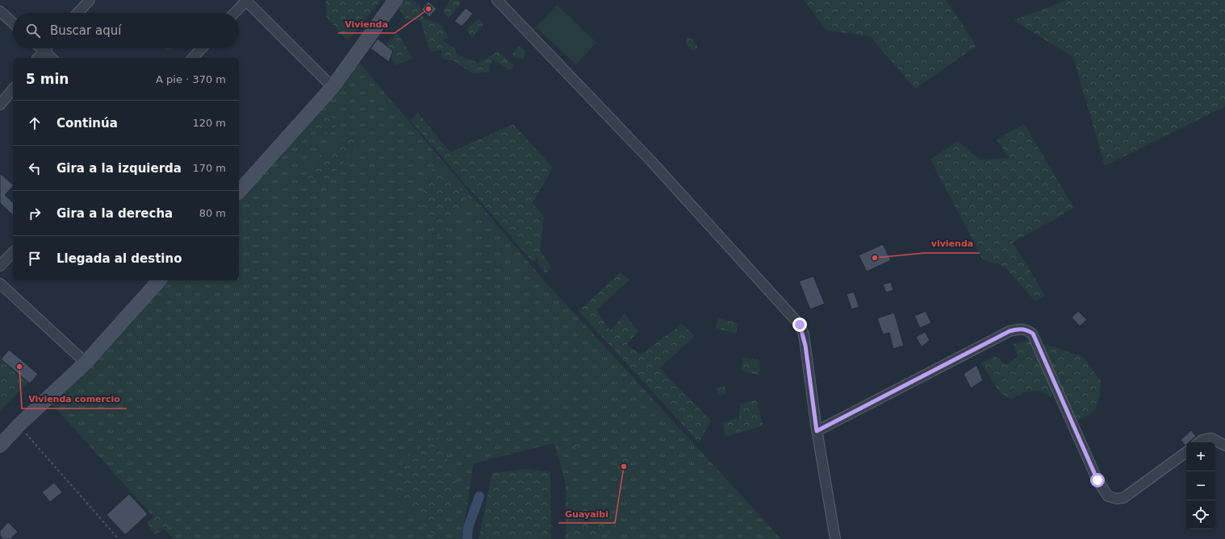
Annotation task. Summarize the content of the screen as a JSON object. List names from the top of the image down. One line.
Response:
{"places":["Vivienda","vivienda","Vivienda comercio","Guayaibi"],"page":{"search":"Buscar aquí","heading":["5 min","A pie · 370 m"],"list":[["Continúa","120 m"],["Gira a la izquierda","170 m"],["Gira a la derecha","80 m"],"Llegada al destino"],"map_buttons":["+","−"]}}
